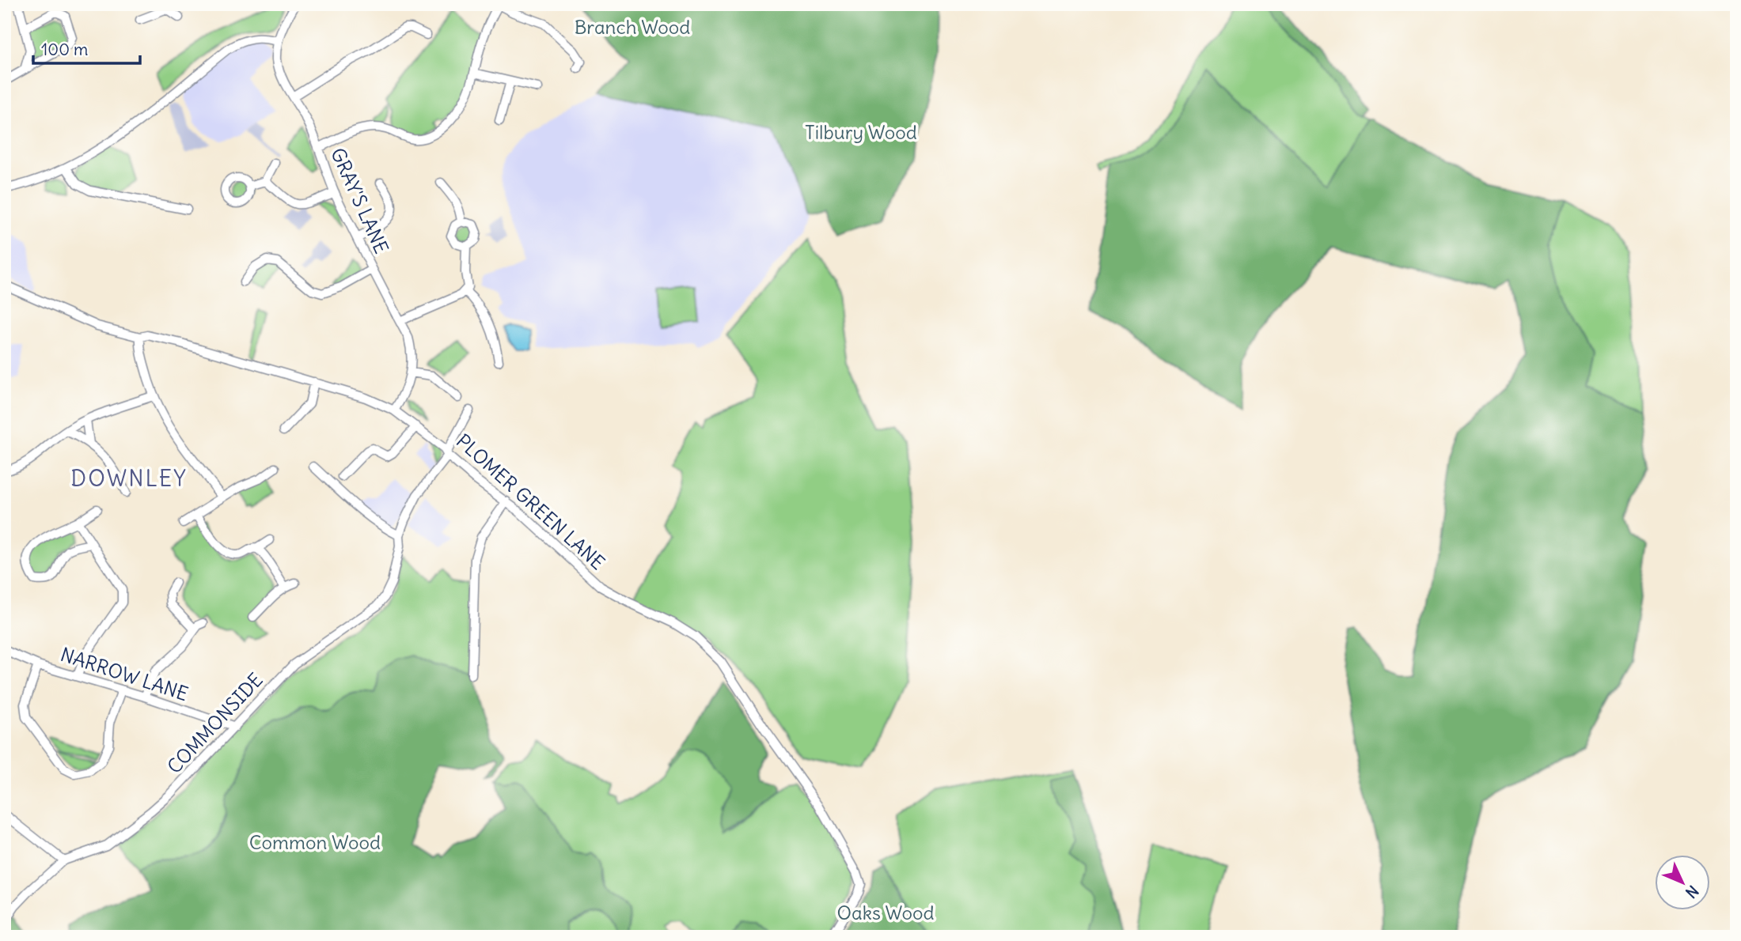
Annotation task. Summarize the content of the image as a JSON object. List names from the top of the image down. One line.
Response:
{"streets":{"street":["GRAY'S LANE","PLOMER GREEN LANE","NARROW LANE","COMMONSIDE"]},"crossings":[["GRAY'S LANE","PLOMER GREEN LANE"],["NARROW LANE","COMMONSIDE"]],"districts":["DOWNLEY"],"parks":["Branch Wood","Tilbury Wood","Common Wood","Oaks Wood"],"scale_bar":"100 m","north":"bottom right"}
